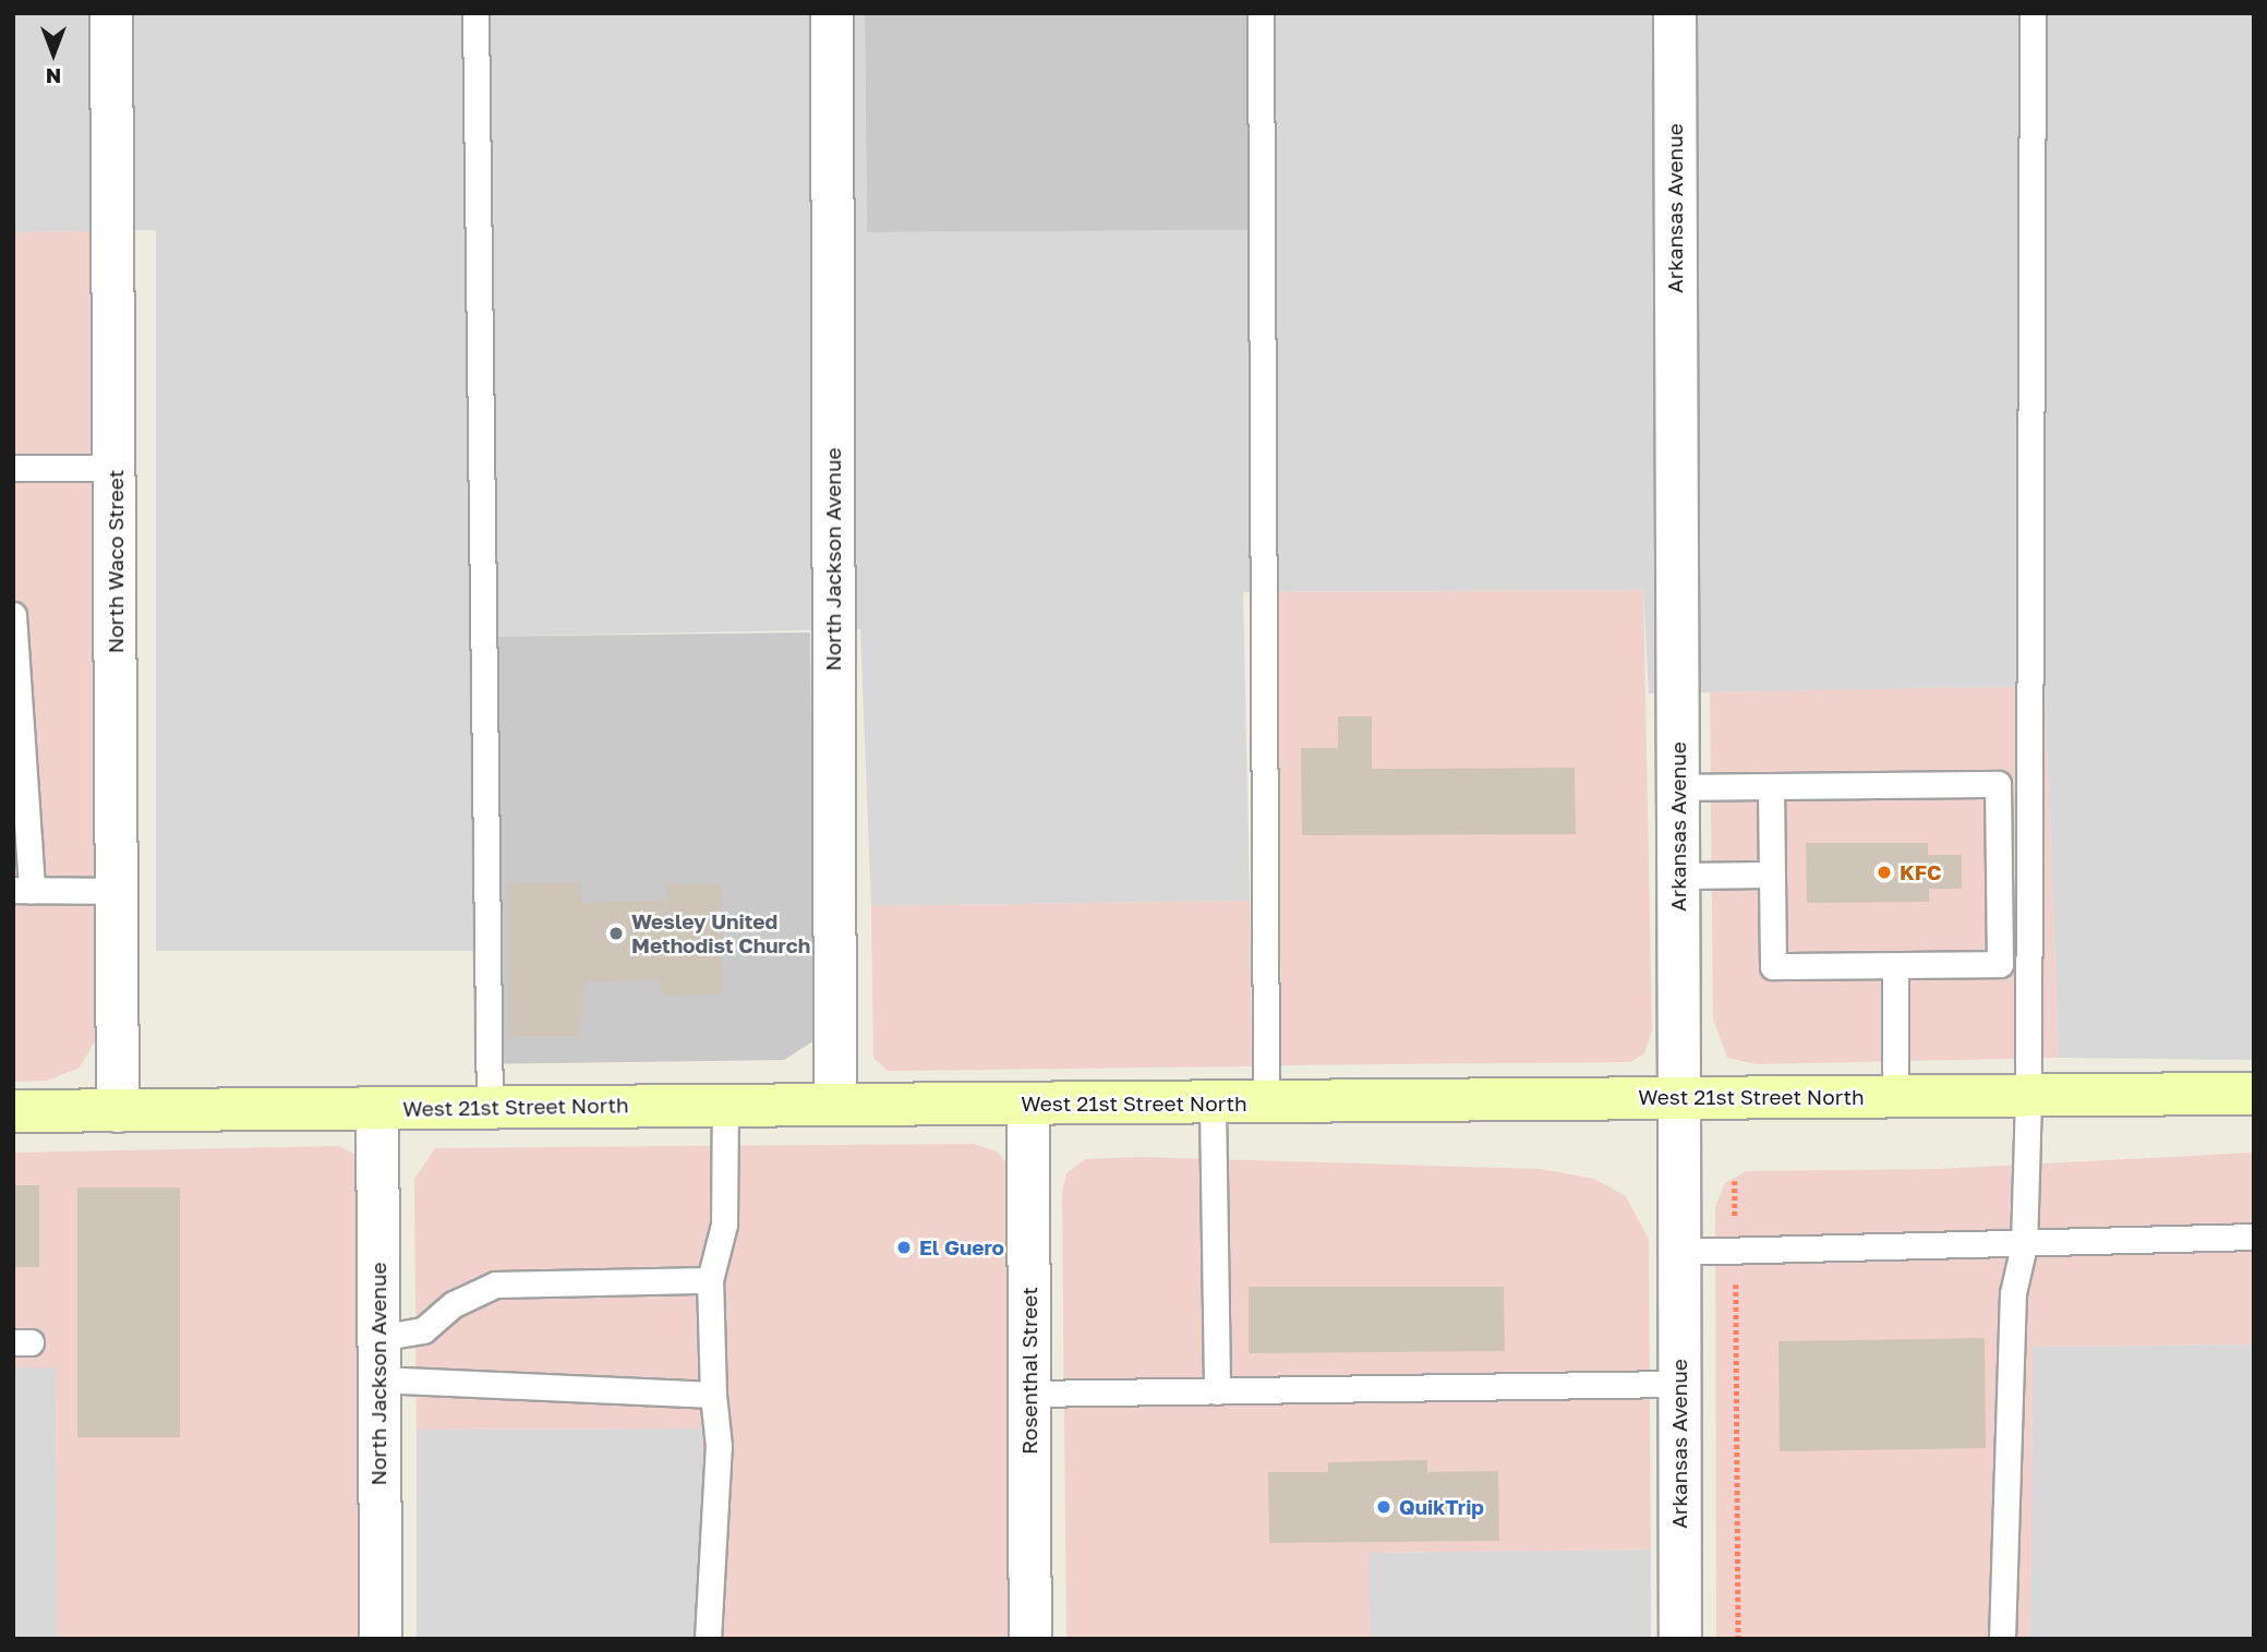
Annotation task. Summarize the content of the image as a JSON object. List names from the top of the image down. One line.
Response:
{"streets":{"main road":["West 21st Street North"],"street":["Arkansas Avenue","North Jackson Avenue","North Waco Street","Rosenthal Street"]},"crossings":[["Arkansas Avenue","West 21st Street North"],["North Jackson Avenue","West 21st Street North"],["North Waco Street","West 21st Street North"],["West 21st Street North","Rosenthal Street"]],"places":["KFC","Wesley United Methodist Church","El Guero","QuikTrip"],"north":"bottom"}
